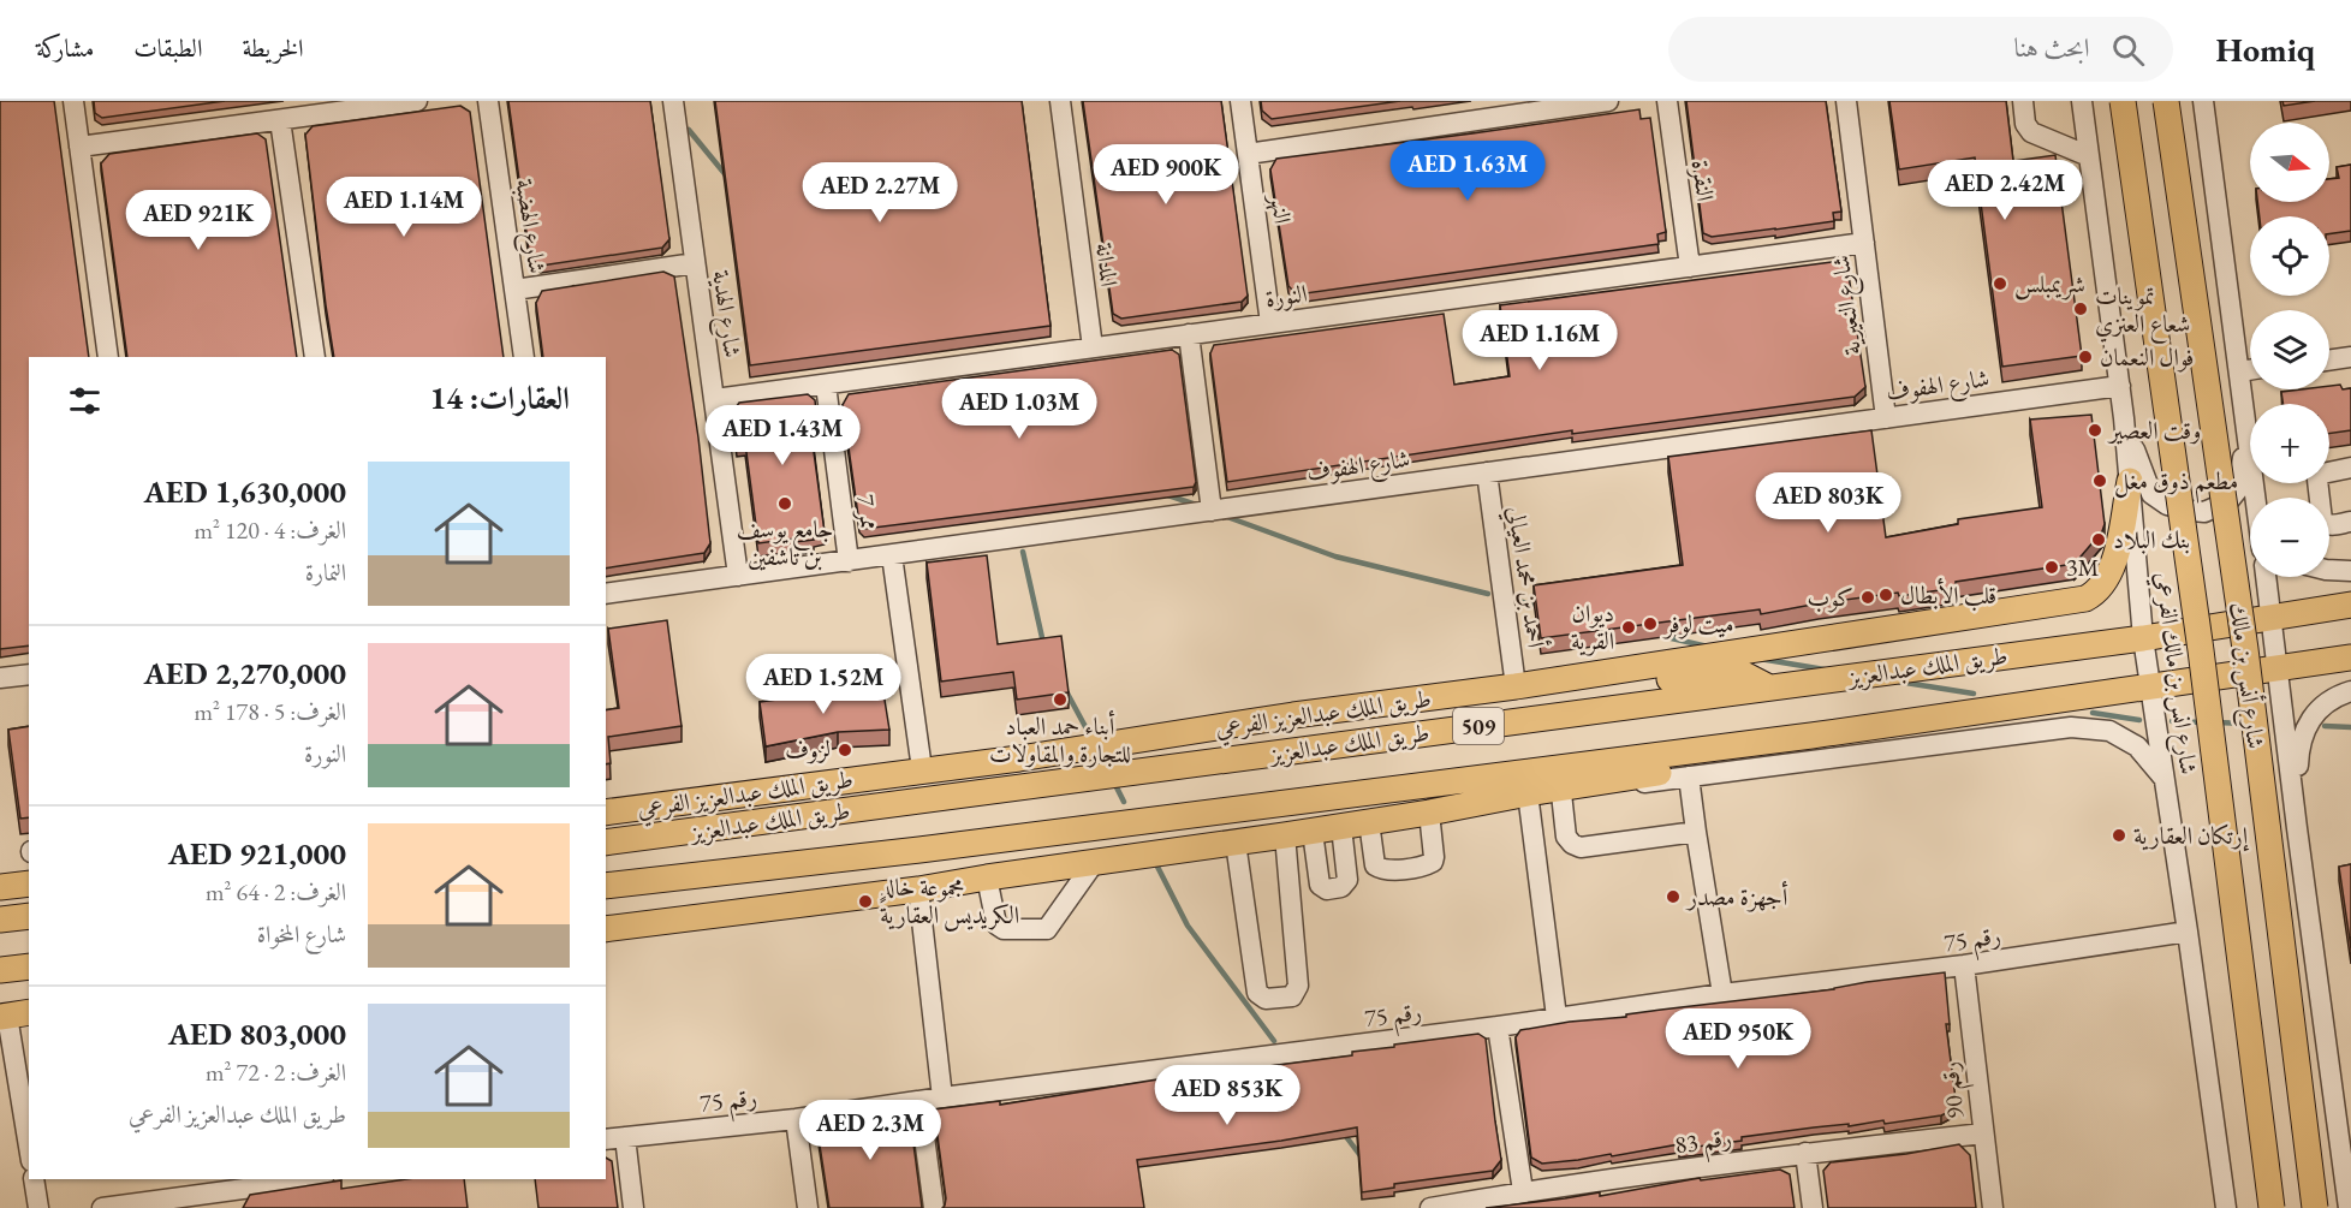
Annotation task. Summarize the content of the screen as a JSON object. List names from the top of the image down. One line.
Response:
{"streets":{"main road":["طريق الملك عبدالعزيز","شارع أنس بن مالك","طريق الملك عبدالعزيز الفرعي","509"],"street":["النقرة","النهر","شارع الهضبة","المدانة","النورة","شارع النعيرية","شارع الهدية","شارع الهفوف","ممر 7","أحمد بن محمد العيالي","شارع انس بن مالك الفرعي","رقم 75","رقم 90","رقم 83"]},"crossings":[["النقرة","النورة"],["النهر","النورة"],["المدانة","النورة"],["النورة","شارع النعيرية"],["النورة","شارع الهدية"],["النورة","ممر 7"],["شارع النعيرية","شارع الهفوف"],["شارع الهدية","شارع الهفوف"],["شارع الهفوف","ممر 7"],["شارع الهفوف","أحمد بن محمد العيالي"],["شارع الهفوف","شارع انس بن مالك الفرعي"],["أحمد بن محمد العيالي","طريق الملك عبدالعزيز الفرعي"],["طريق الملك عبدالعزيز","شارع انس بن مالك الفرعي"],["شارع انس بن مالك الفرعي","طريق الملك عبدالعزيز الفرعي"],["شارع انس بن مالك الفرعي","رقم 75"],["رقم 75","رقم 90"],["رقم 90","رقم 83"]],"places":["شريمبلس","تموينات شعاع العنزي","فوال النعمان","وقت العصير","مطعم ذوق مغل","جامع يوسف بن تاشفين","بنك البلاد","3M","قلب الأبطال","كوب","ميت لوفر","ديوان القرية","أبناء حمد العباد للتجارة والمقاولات","لزوف","إرتكان العقارية","أجهزة مصدر","مجموعة خالد الكريديس العقاريةً"],"north":"right","page":{"header":"Homiq","search":"ابحث هنا","nav":["الخريطة","الطبقات","مشاركة"],"map_buttons":["+","−"],"price":["AED 1.63M","AED 900K","AED 2.42M","AED 2.27M","AED 1.14M","AED 921K","AED 1.16M","AED 1.03M","AED 1.43M","AED 803K","AED 1.52M","AED 950K","AED 853K","AED 2.3M"],"heading":"العقارات: 14","list":[{"name":"AED 1,630,000","note":"الغرف: 4 · 120 m² · النمارة"},{"name":"AED 2,270,000","note":"الغرف: 5 · 178 m² · النورة"},{"name":"AED 921,000","note":"الغرف: 2 · 64 m² · شارع المخواة"},{"name":"AED 803,000","note":"الغرف: 2 · 72 m² · طريق الملك عبدالعزيز الفرعي"}]}}
